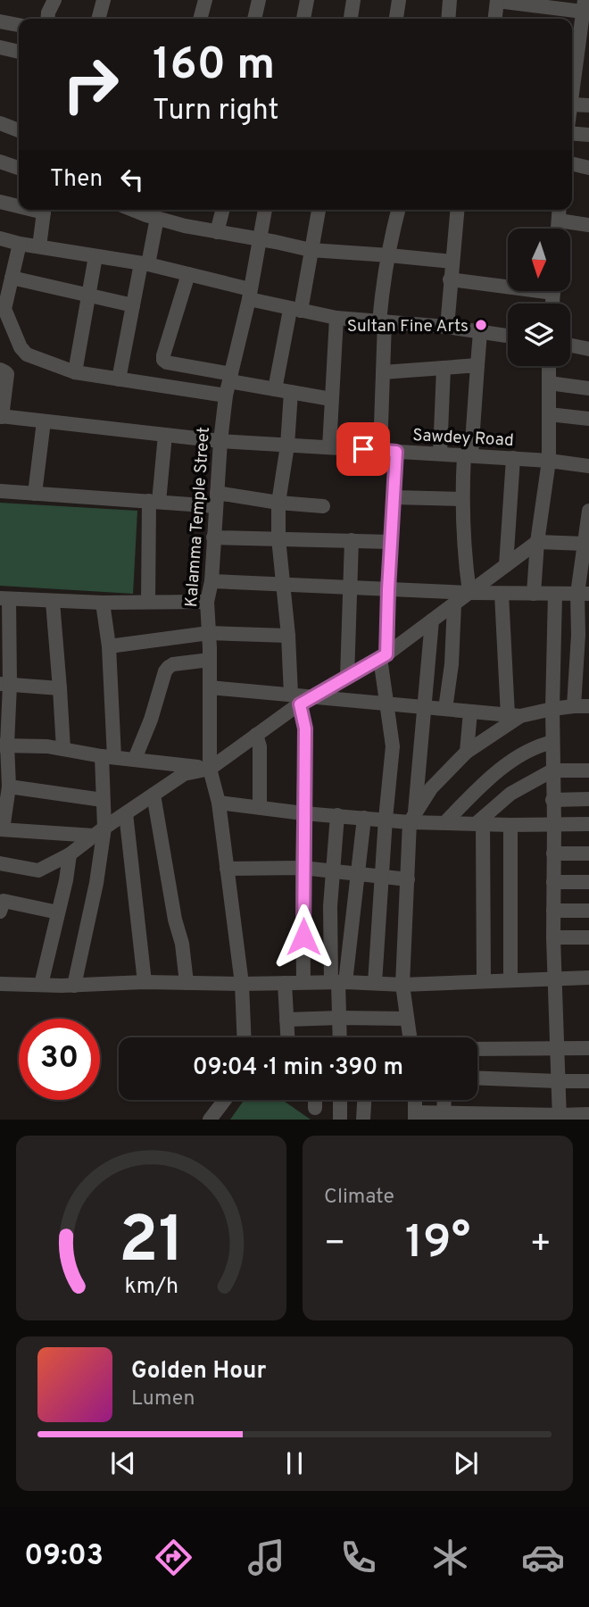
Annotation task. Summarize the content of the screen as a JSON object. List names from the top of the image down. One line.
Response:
{"streets":{"street":["Sawdey Road","Kalamma Temple Street"]},"crossings":[["Sawdey Road","Kalamma Temple Street"]],"places":["Sultan Fine Arts"],"north":"bottom","page":{"turn":["160 m","Turn right"],"then":"Then","limit":"30","trip":"09:04 · 1 min · 390 m","tile":"Climate","heat":["−","19°","+"],"song":["Golden Hour","Lumen"],"tabs":"09:03","gauge":["21","km/h"]}}
